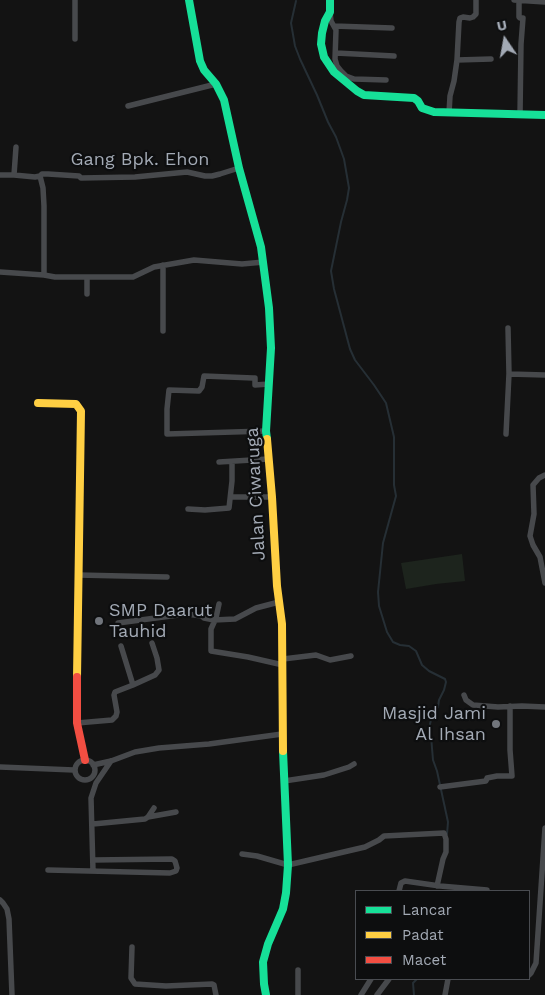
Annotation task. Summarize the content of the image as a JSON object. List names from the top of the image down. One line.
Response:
{"streets":{"street":["Gang Bpk. Ehon","Jalan Ciwaruga"]},"crossings":[["Gang Bpk. Ehon","Jalan Ciwaruga"]],"places":["SMP Daarut Tauhid","Masjid Jami Al Ihsan"],"legend":["Lancar","Padat","Macet"],"north":"top"}
